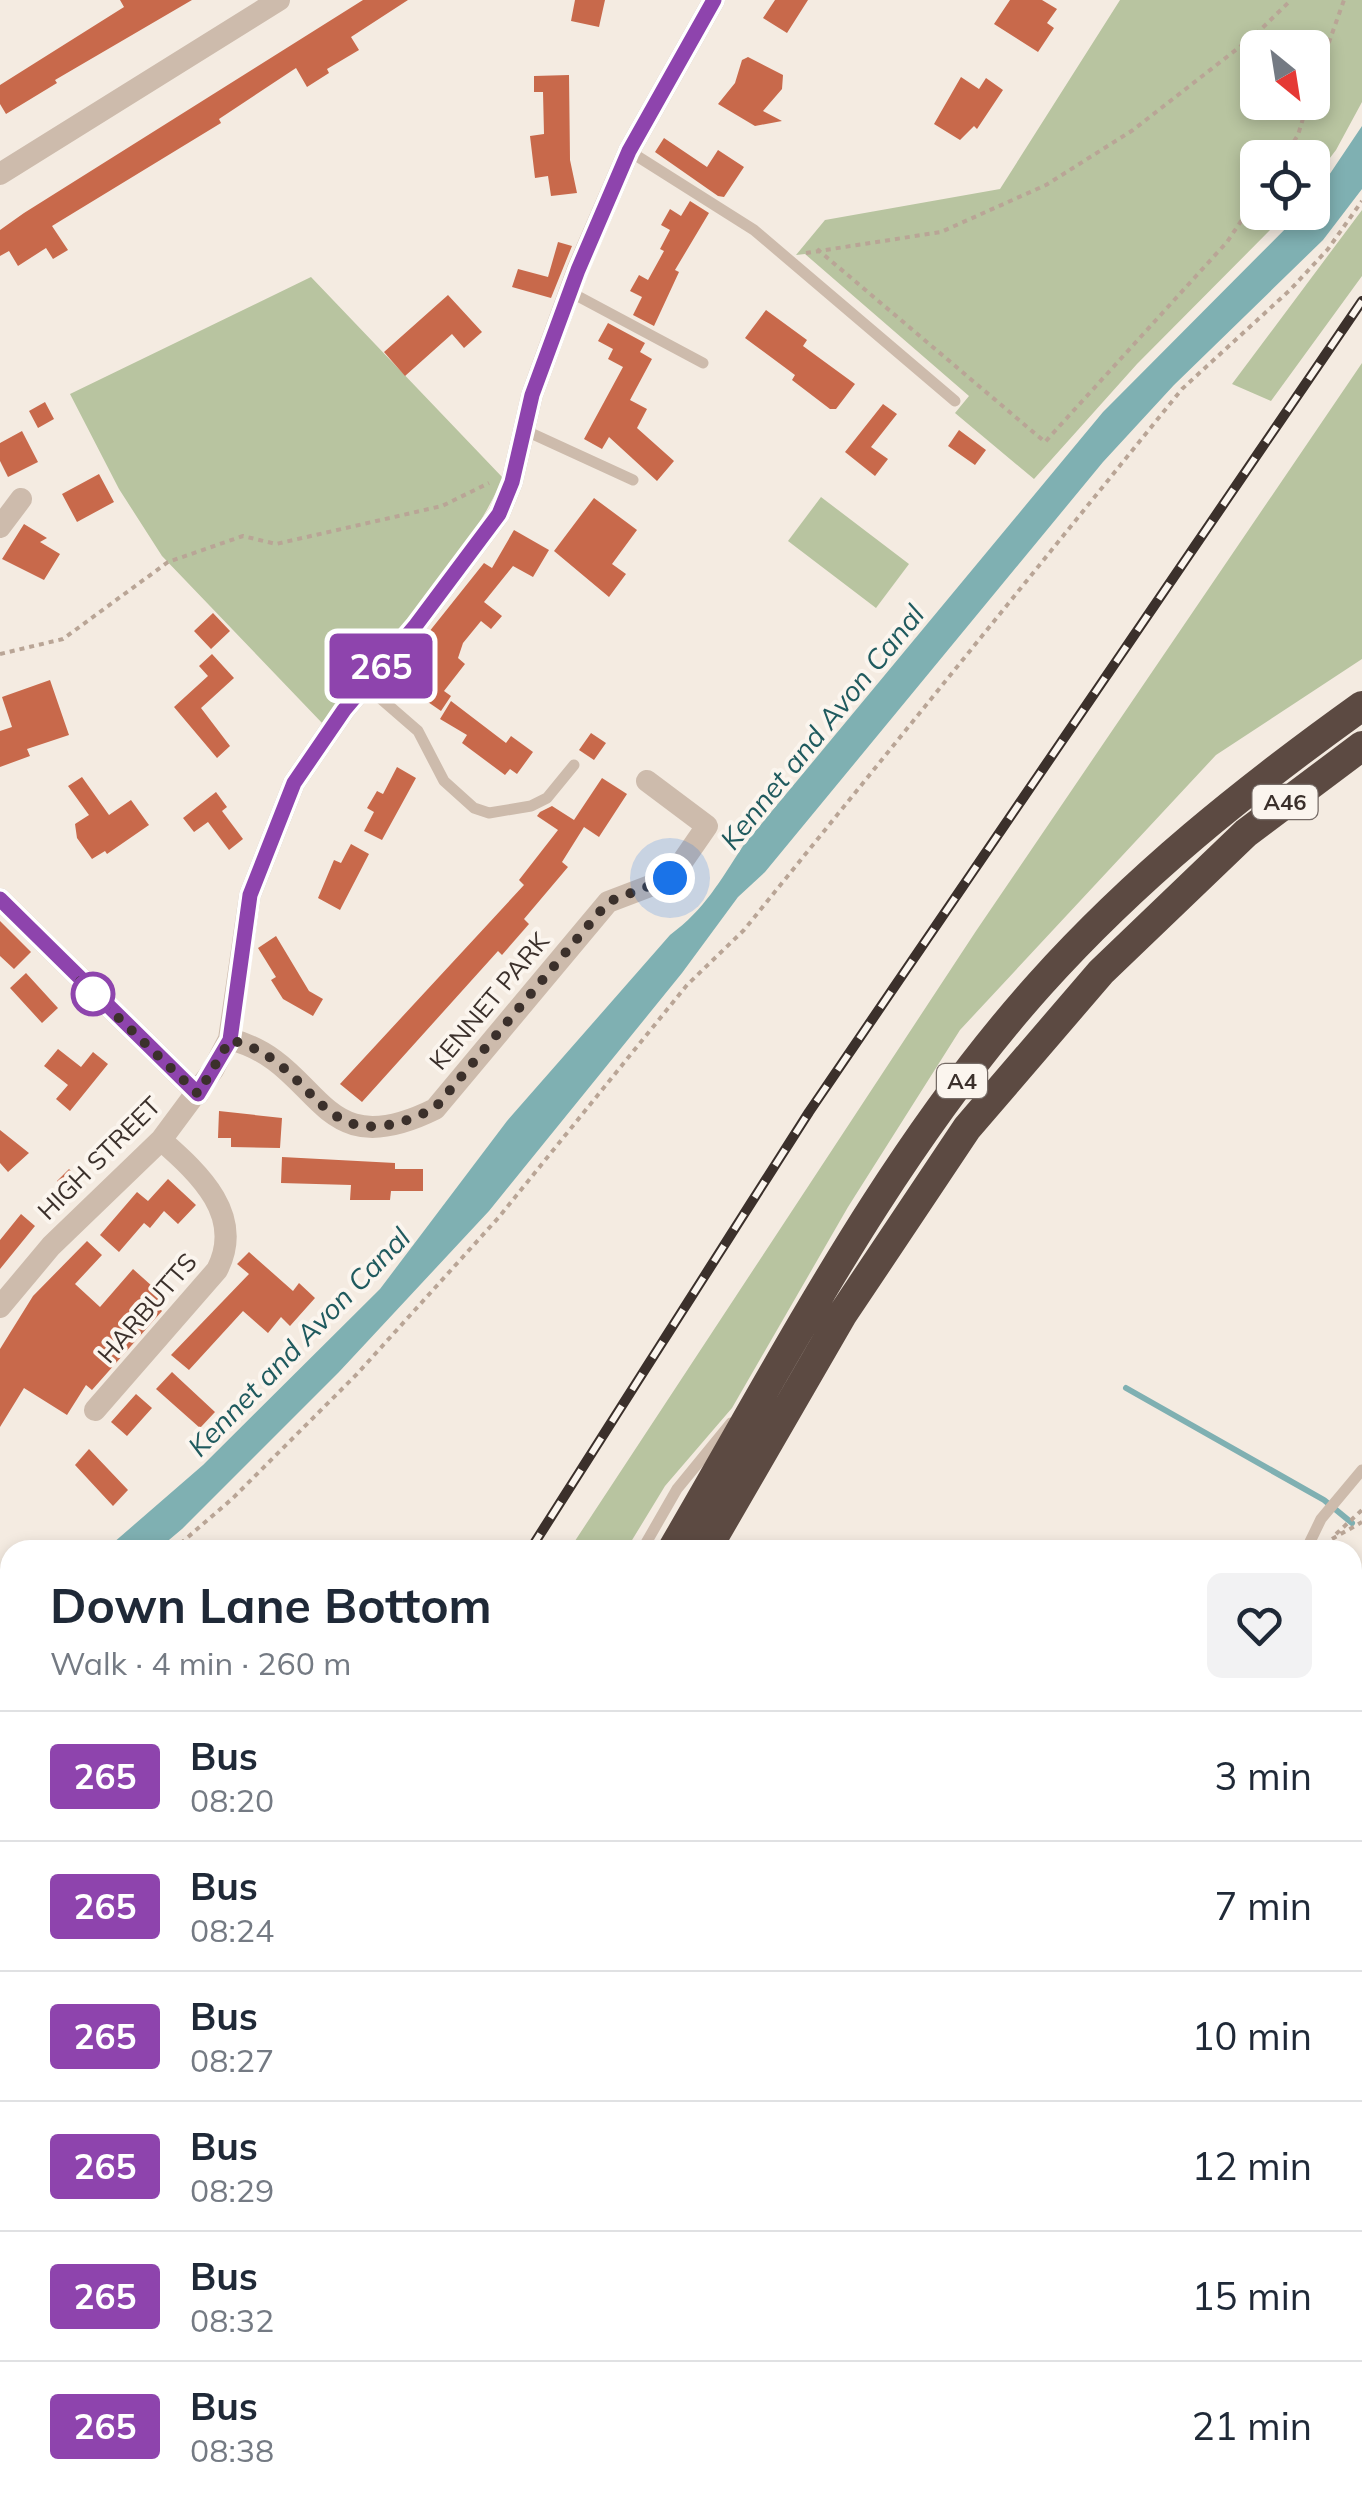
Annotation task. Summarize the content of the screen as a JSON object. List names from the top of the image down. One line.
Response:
{"streets":{"highway":["A46","A4"],"street":["KENNET PARK","HIGH STREET","HARBUTTS"]},"crossings":[["A46","A4"],["KENNET PARK","HIGH STREET"],["HIGH STREET","HARBUTTS"]],"water":["Kennet and Avon Canal"],"lines":["bus line 265"],"north":"bottom right","page":{"on_map":"265","heading":["Down Lane Bottom","Walk · 4 min · 260 m"],"list":[{"mark":"265","name":"Bus","note":"08:20","value":"3 min"},{"mark":"265","name":"Bus","note":"08:24","value":"7 min"},{"mark":"265","name":"Bus","note":"08:27","value":"10 min"},{"mark":"265","name":"Bus","note":"08:29","value":"12 min"},{"mark":"265","name":"Bus","note":"08:32","value":"15 min"},{"mark":"265","name":"Bus","note":"08:38","value":"21 min"}]}}
